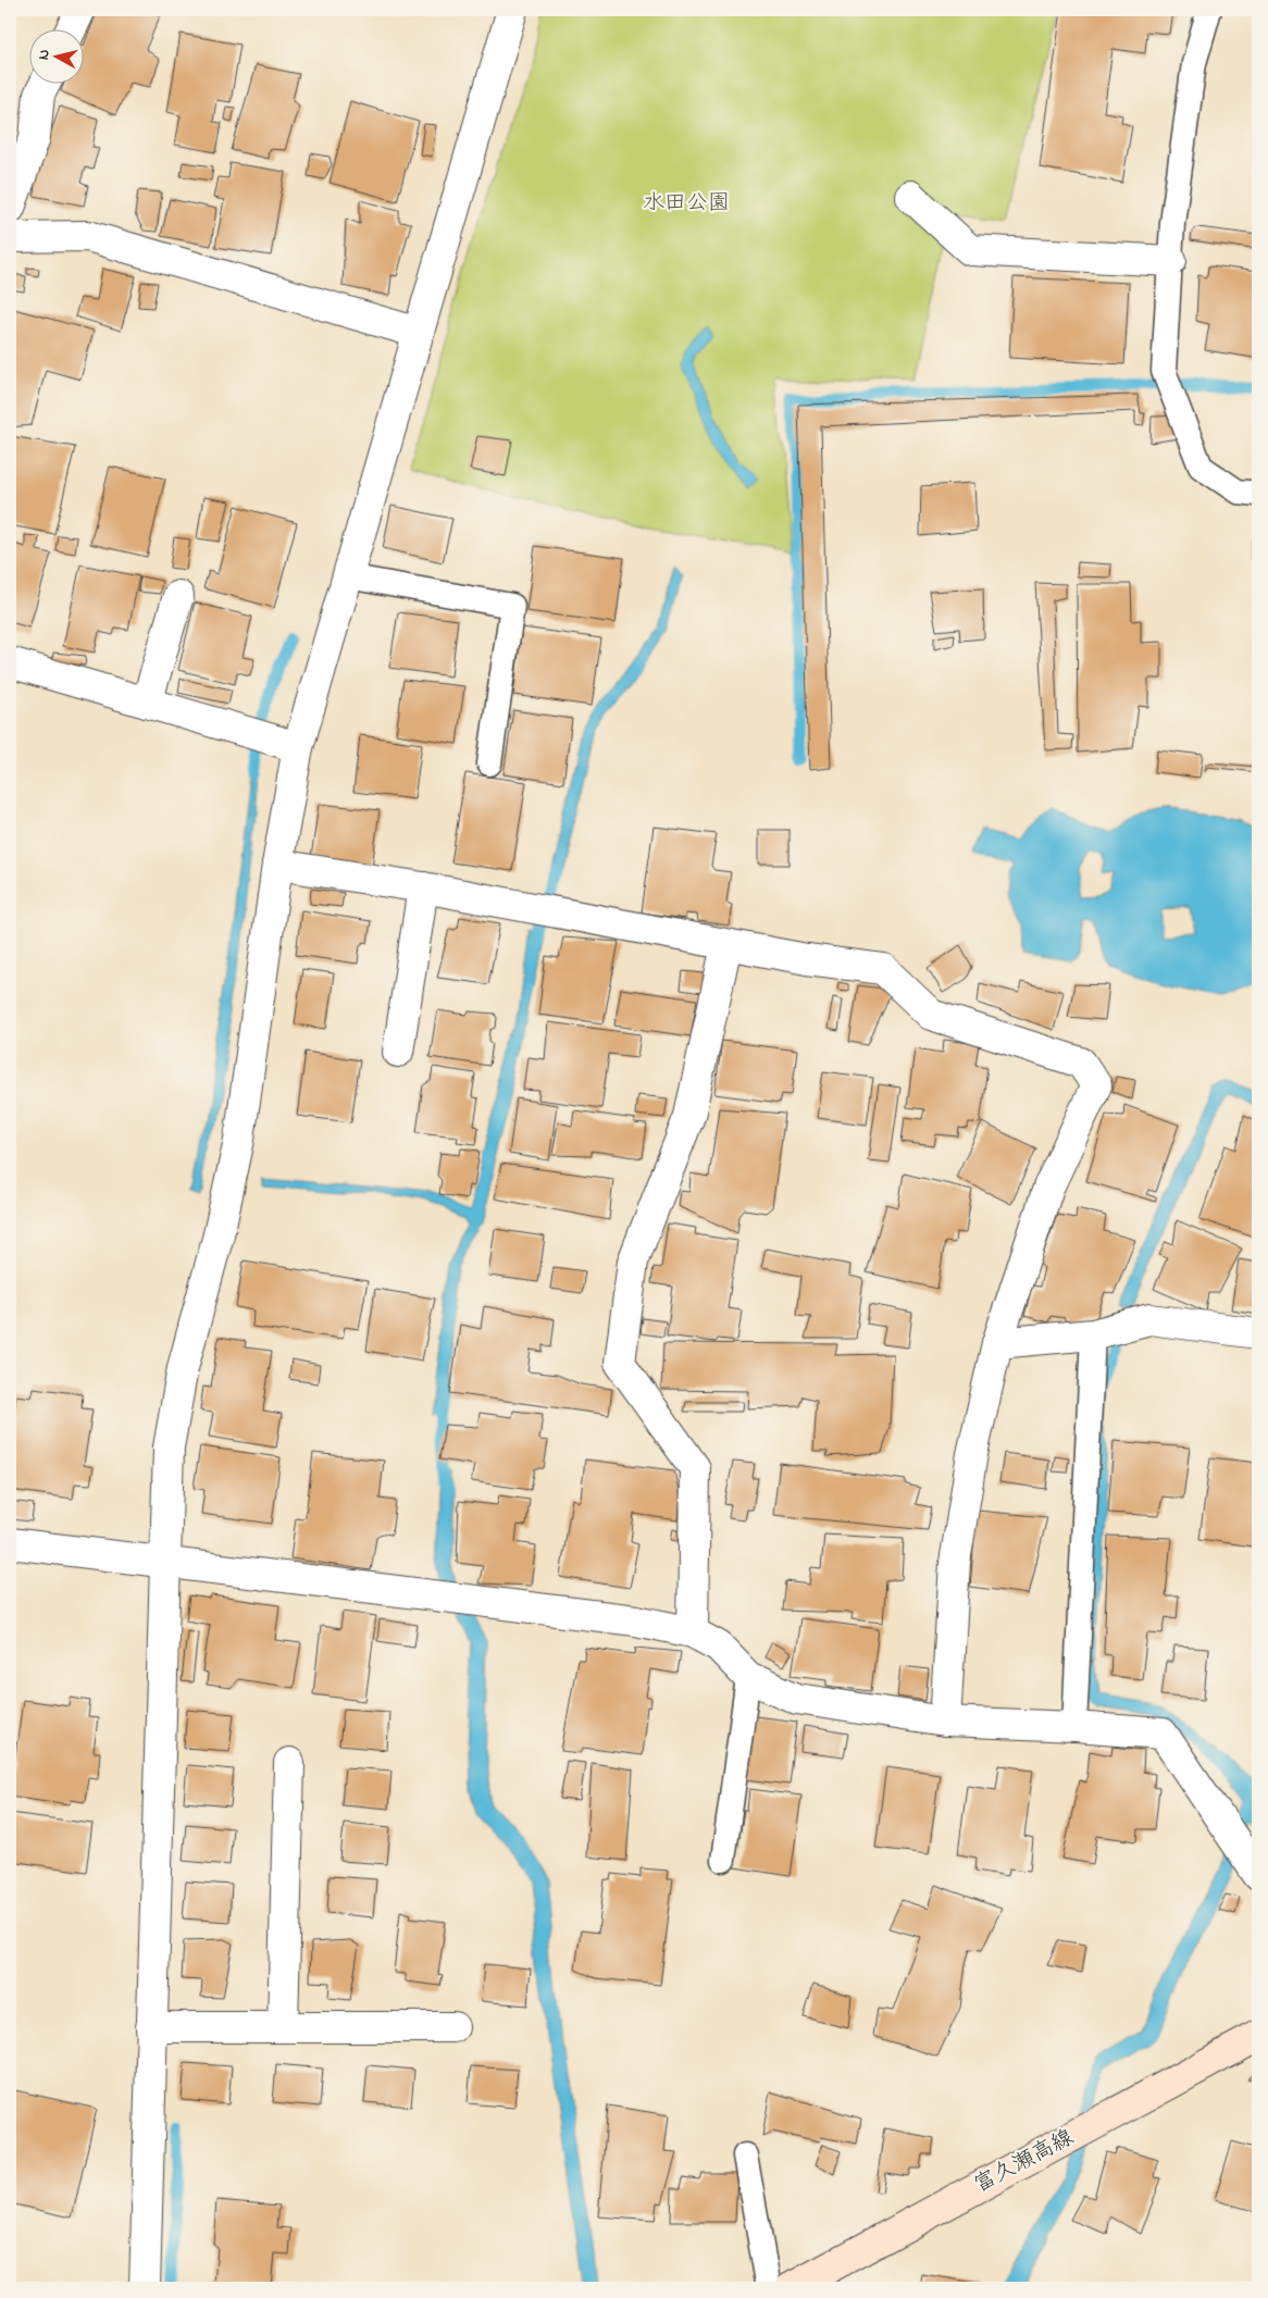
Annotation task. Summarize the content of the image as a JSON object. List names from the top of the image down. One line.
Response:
{"streets":{"main road":["富久瀬高線"]},"parks":["水田公園"],"north":"left"}
